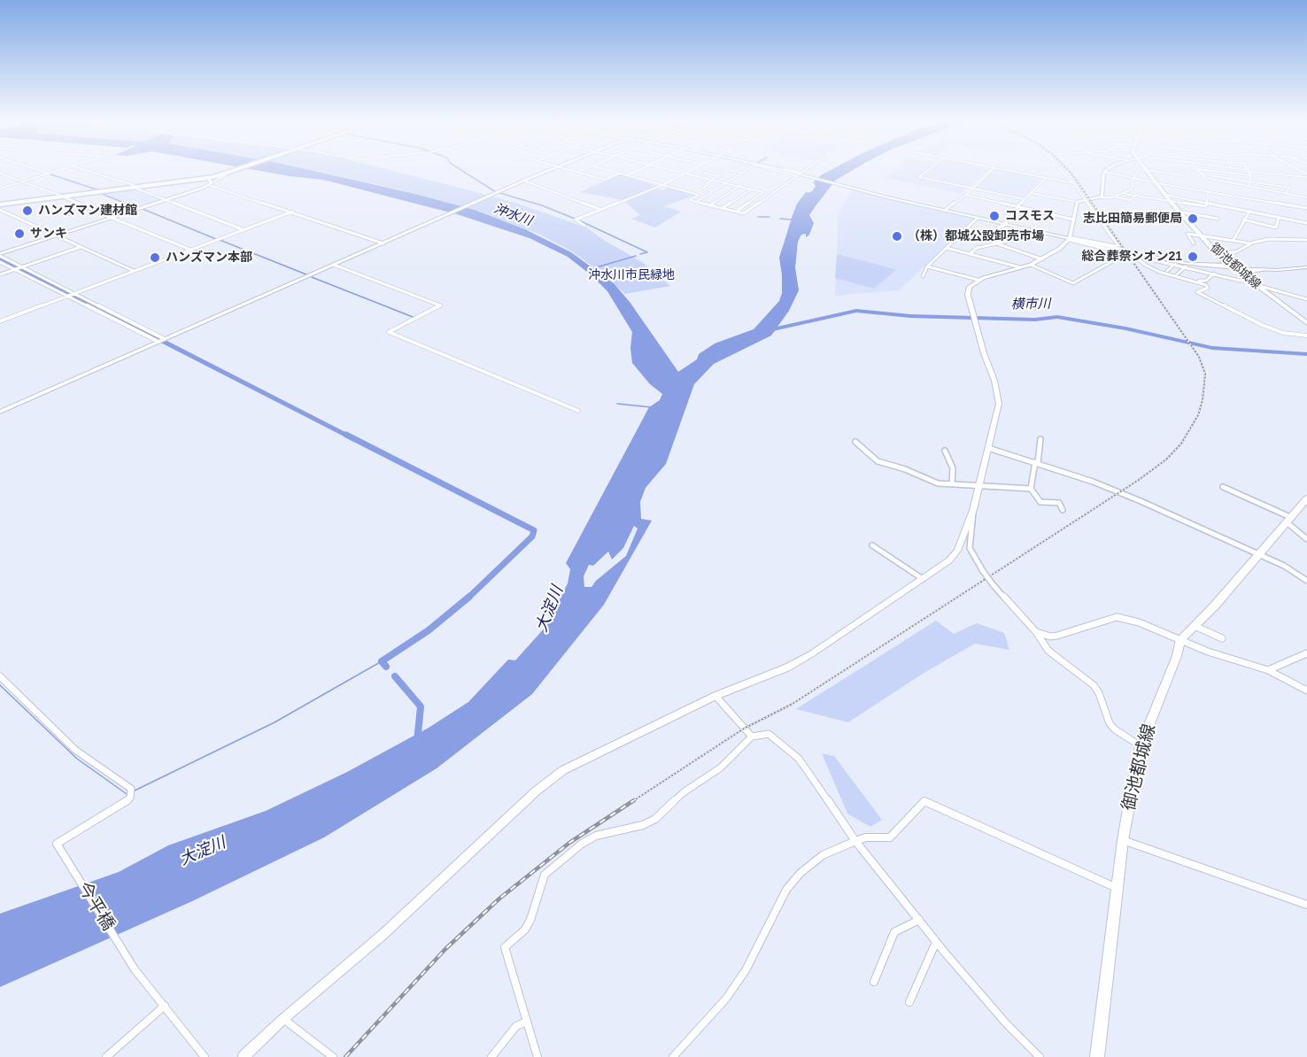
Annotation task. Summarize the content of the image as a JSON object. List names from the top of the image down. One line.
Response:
{"streets":{"main road":["御池都城線"],"street":["今平橋"]},"water":["沖水川","横市川","大淀川"],"parks":["沖水川市民緑地"],"places":["ハンズマン建材館","コスモス","志比田簡易郵便局","サンキ","（株）都城公設卸売市場","総合葬祭シオン21","ハンズマン本部"]}
